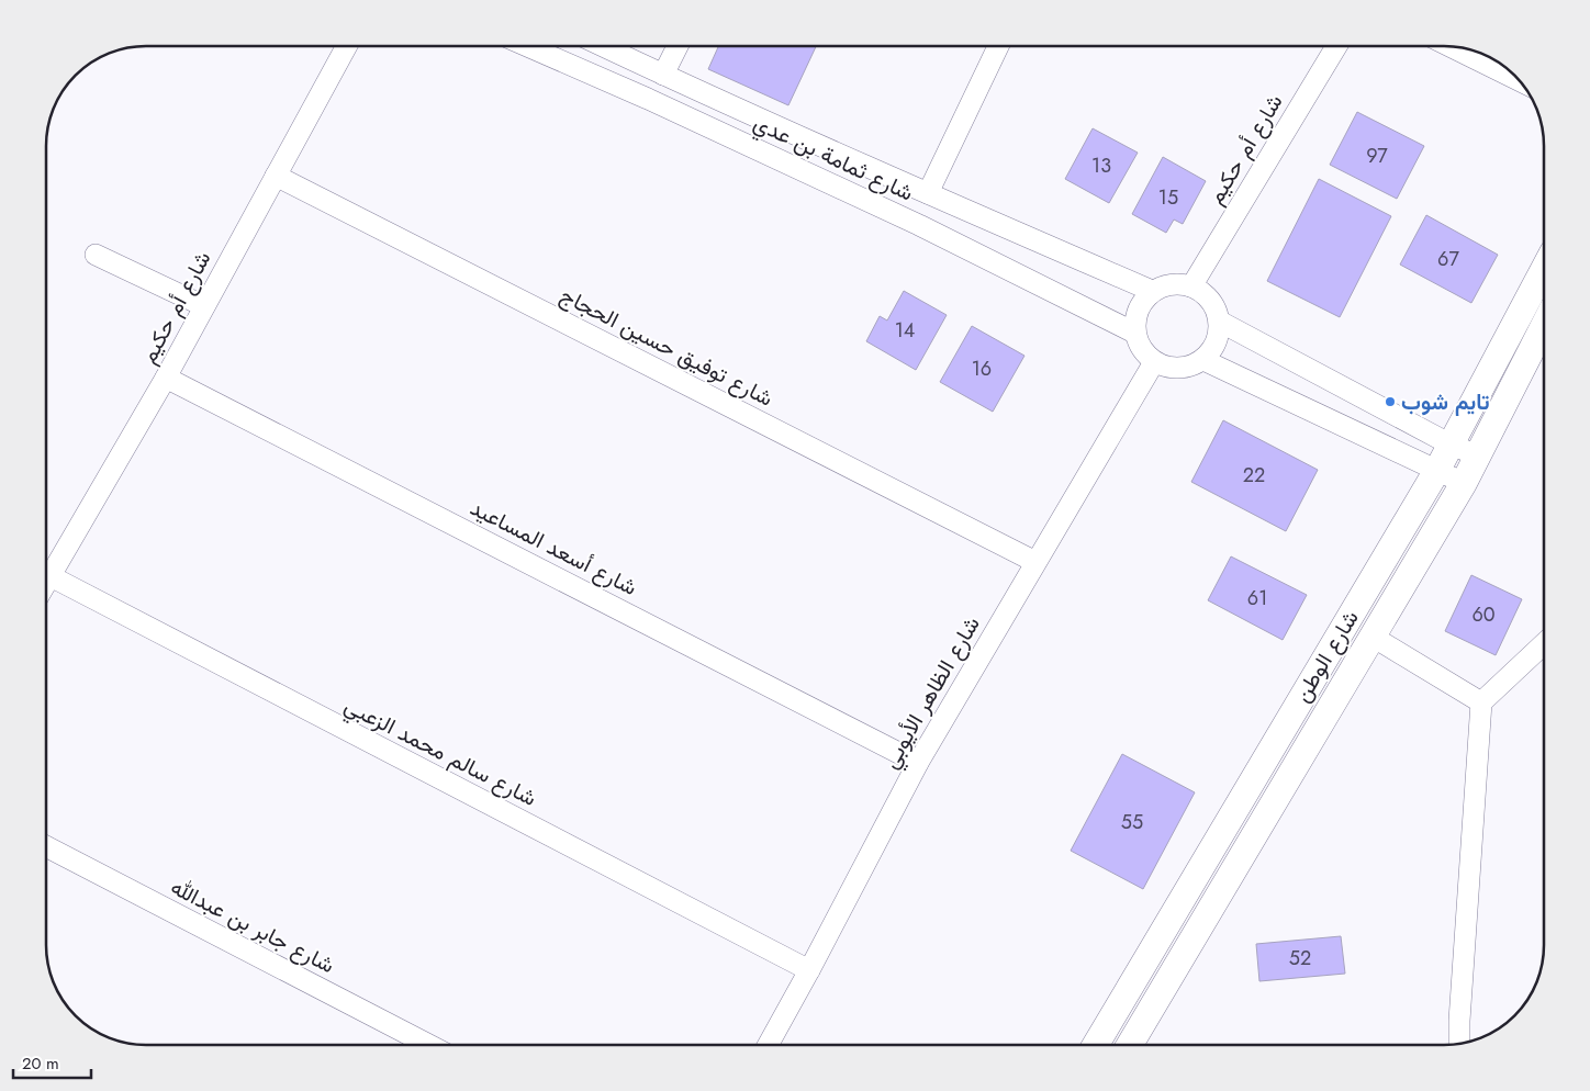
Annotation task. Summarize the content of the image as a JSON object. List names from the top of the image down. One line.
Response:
{"streets":{"street":["شارع أم حكيم","شارع ثمامة بن عدي","شارع توفيق حسين الحجاج","شارع أسعد المساعيد","شارع الوطن","شارع الظاهر الأيوبي","شارع سالم محمد الزعبي","شارع جابر بن عبدالله"]},"crossings":[["شارع أم حكيم","شارع ثمامة بن عدي"],["شارع أم حكيم","شارع توفيق حسين الحجاج"],["شارع أم حكيم","شارع أسعد المساعيد"],["شارع أم حكيم","شارع الظاهر الأيوبي"],["شارع أم حكيم","شارع سالم محمد الزعبي"],["شارع ثمامة بن عدي","شارع الظاهر الأيوبي"],["شارع توفيق حسين الحجاج","شارع الظاهر الأيوبي"],["شارع أسعد المساعيد","شارع الظاهر الأيوبي"],["شارع الظاهر الأيوبي","شارع سالم محمد الزعبي"]],"places":["تايم شوب"],"house_numbers":["97","13","15","67","14","16","22","61","60","55","52"],"scale_bar":"20 m"}
